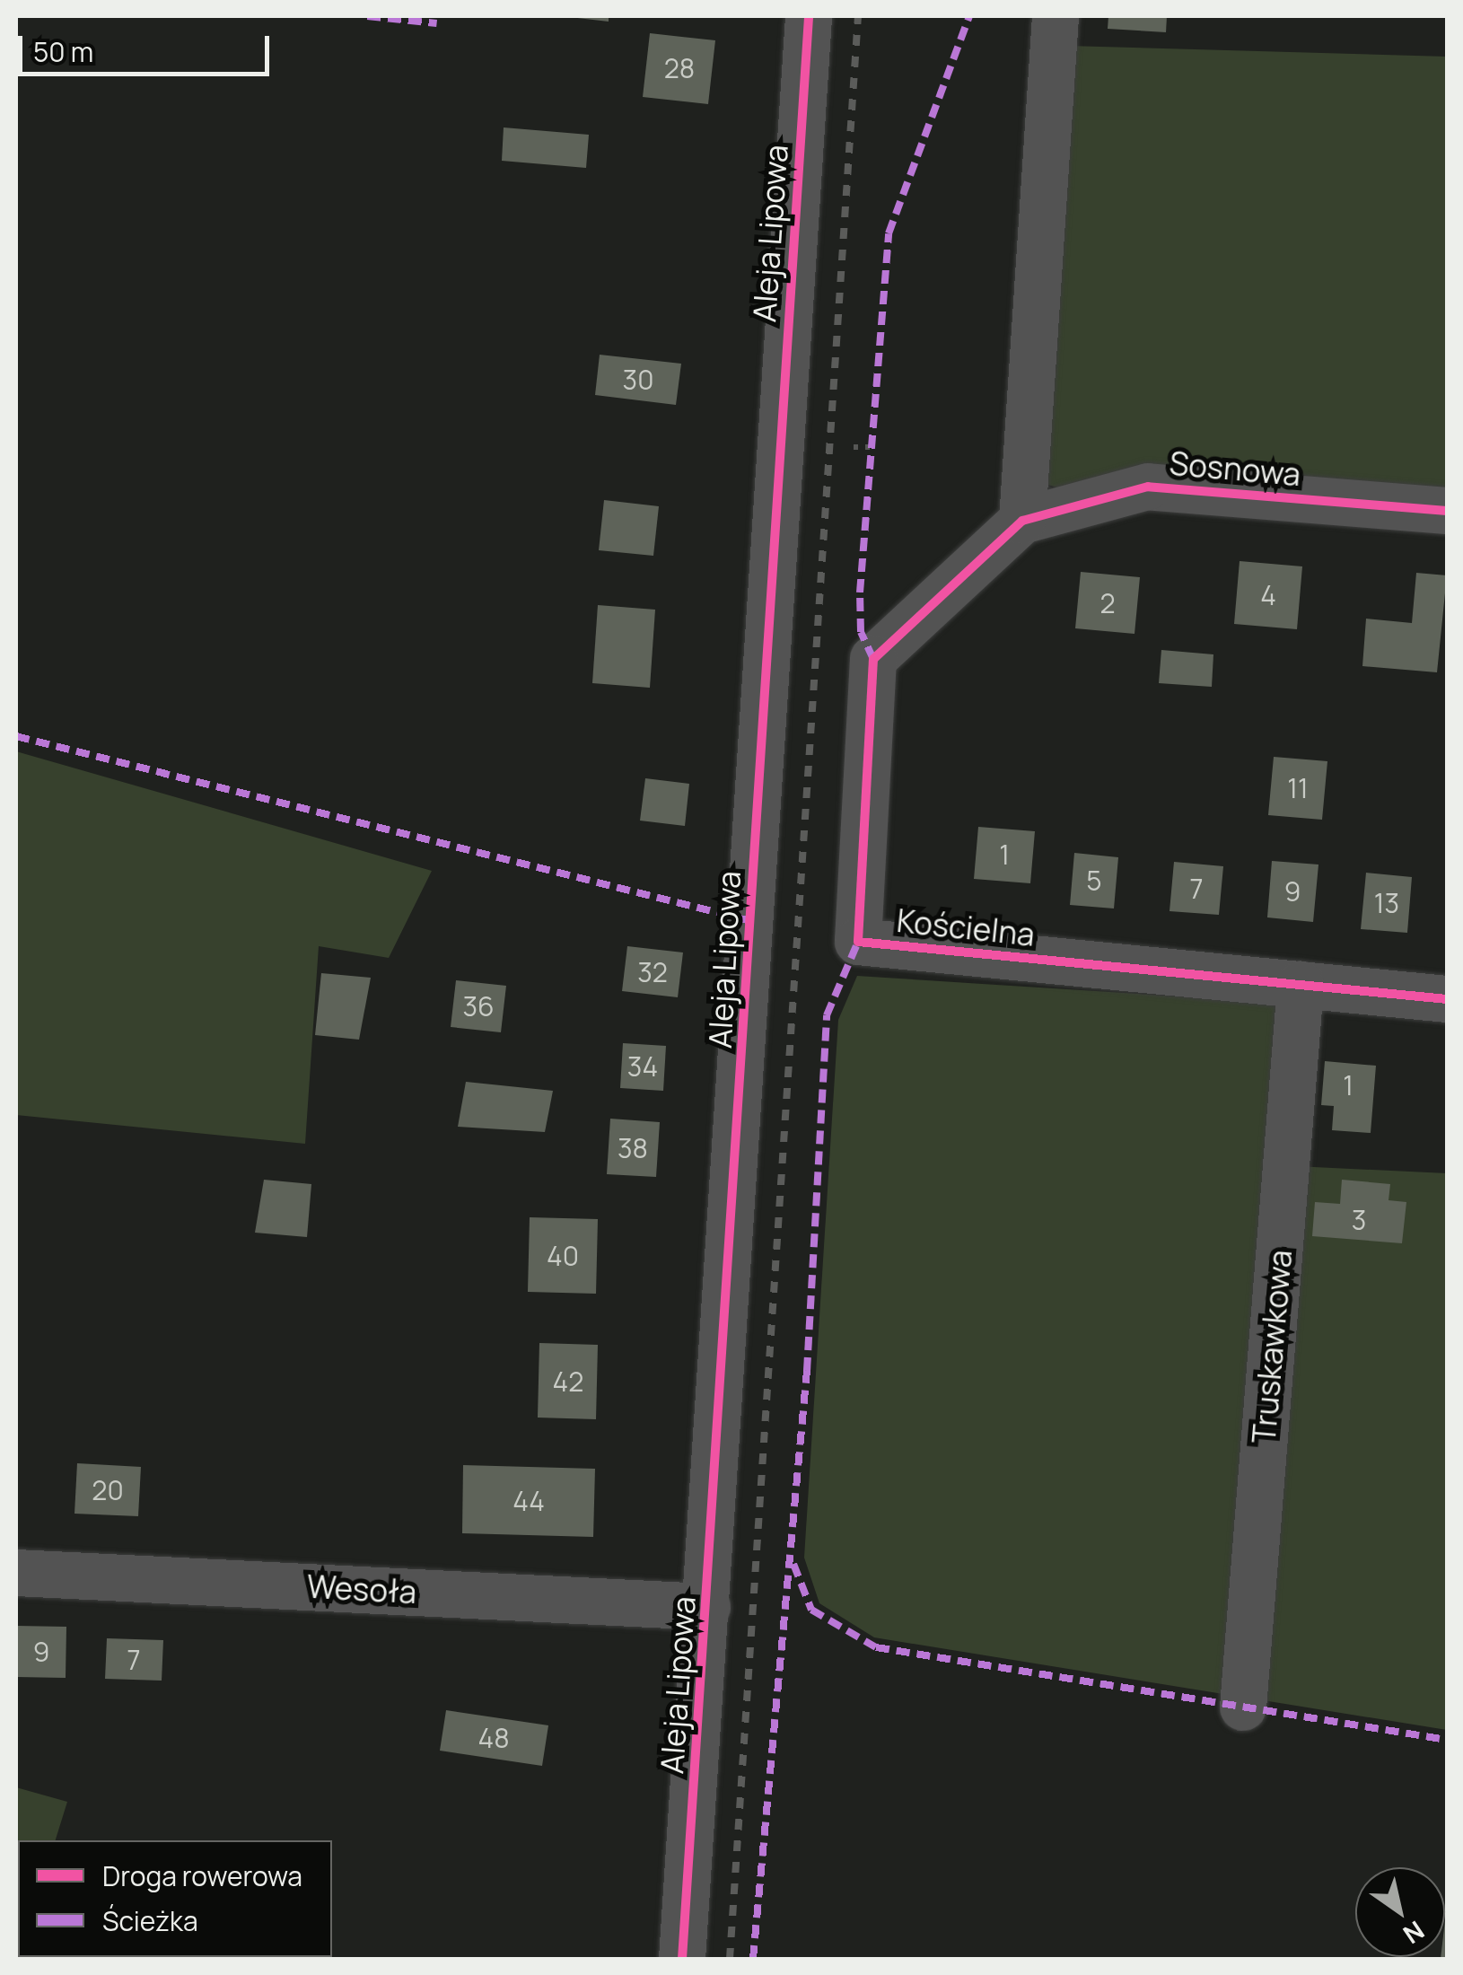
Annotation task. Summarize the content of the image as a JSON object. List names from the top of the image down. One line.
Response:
{"streets":{"street":["Aleja Lipowa","Sosnowa","Kościelna","Truskawkowa","Wesoła"]},"crossings":[["Aleja Lipowa","Wesoła"],["Sosnowa","Kościelna"],["Kościelna","Truskawkowa"]],"house_numbers":["28","30","4","2","11","1","5","7","9","13","32","36","34","1","38","3","40","42","20","44","9","7","48"],"legend":["Droga rowerowa","Ścieżka"],"scale_bar":"50 m","north":"bottom right"}
